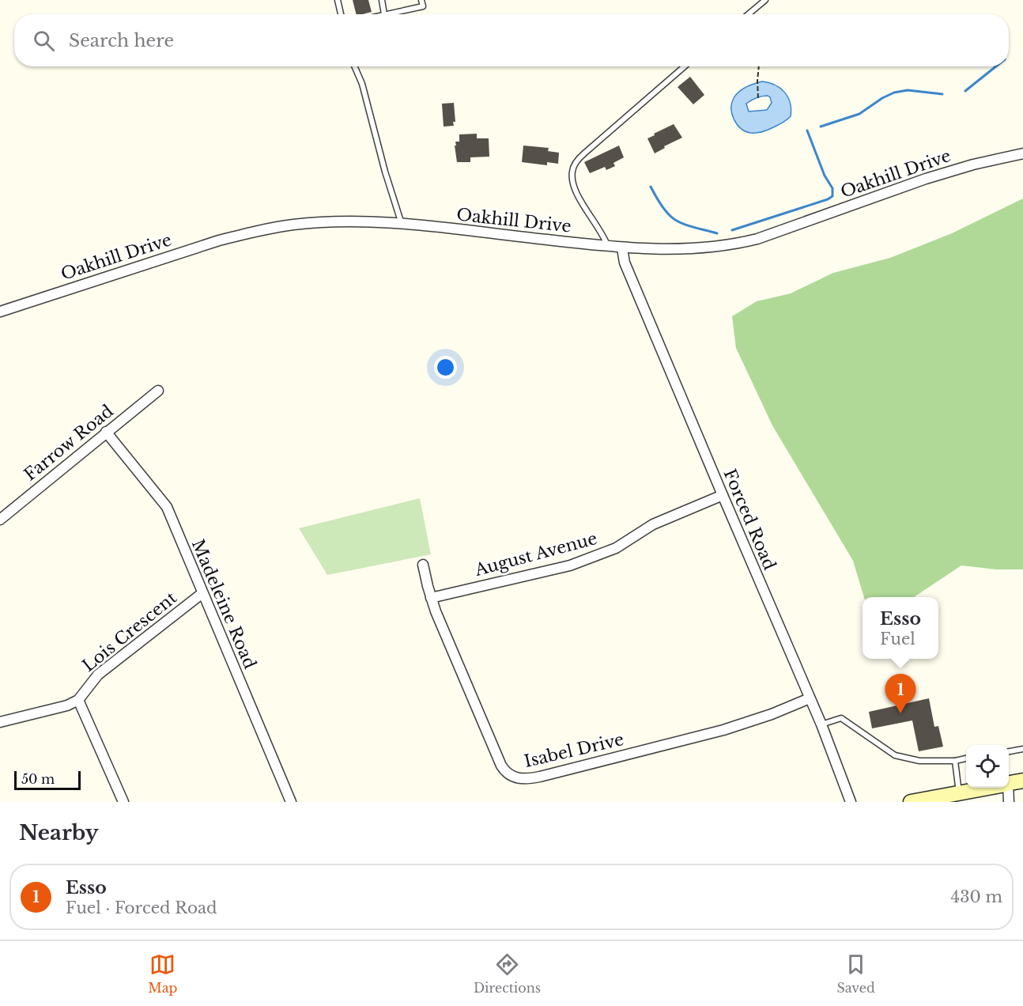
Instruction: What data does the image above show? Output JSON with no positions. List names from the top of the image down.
{
  "streets": {
    "street": [
      "Oakhill Drive",
      "Farrow Road",
      "Forced Road",
      "August Avenue",
      "Madeleine Road",
      "Lois Crescent",
      "Isabel Drive"
    ]
  },
  "crossings": [
    ["Oakhill Drive", "Forced Road"],
    ["Farrow Road", "Madeleine Road"],
    ["Forced Road", "August Avenue"],
    ["Forced Road", "Isabel Drive"],
    ["August Avenue", "Isabel Drive"],
    ["Madeleine Road", "Lois Crescent"]
  ],
  "scale_bar": "50 m",
  "page": {
    "search": "Search here",
    "popup": ["Esso", "Fuel"],
    "pins": "1",
    "scale": "50 m",
    "heading": "Nearby",
    "list": [
      {
        "mark": "1",
        "name": "Esso",
        "note": "Fuel · Forced Road",
        "value": "430 m"
      }
    ],
    "nav": ["Map", "Directions", "Saved"]
  }
}
